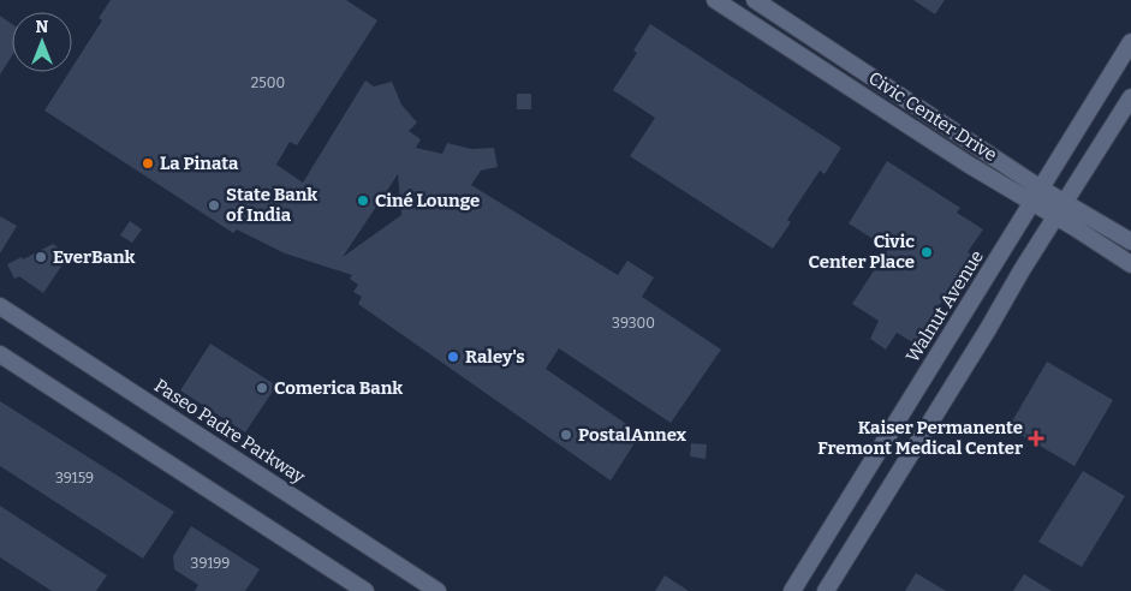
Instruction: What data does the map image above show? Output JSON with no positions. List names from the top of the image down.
{
  "streets": {
    "main road": ["Civic Center Drive", "Walnut Avenue", "Paseo Padre Parkway"]
  },
  "crossings": [
    ["Civic Center Drive", "Walnut Avenue"]
  ],
  "places": {
    "other": [
      "La Pinata",
      "Ciné Lounge",
      "State Bank of India",
      "Civic Center Place",
      "EverBank",
      "Raley's",
      "Comerica Bank",
      "PostalAnnex"
    ],
    "health": ["Kaiser Permanente Fremont Medical Center"]
  },
  "house_numbers": [
    "2500",
    "39300",
    "39159",
    "39199"
  ],
  "north": "top"
}
